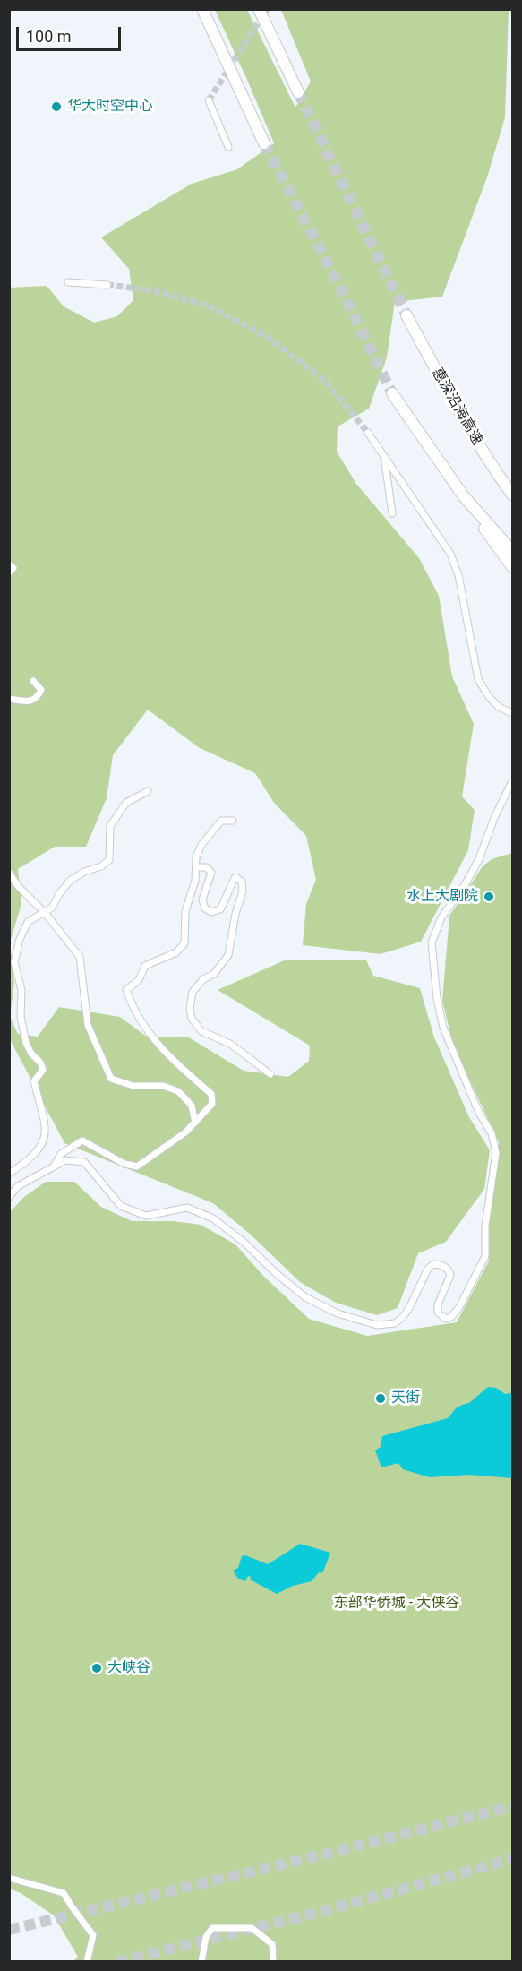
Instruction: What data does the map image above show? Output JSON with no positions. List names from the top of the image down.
{
  "streets": {
    "highway": ["惠深沿海高速"]
  },
  "parks": ["东部华侨城 - 大侠谷"],
  "places": [
    "华大时空中心",
    "水上大剧院",
    "天街",
    "大峡谷"
  ],
  "scale_bar": "100 m"
}
